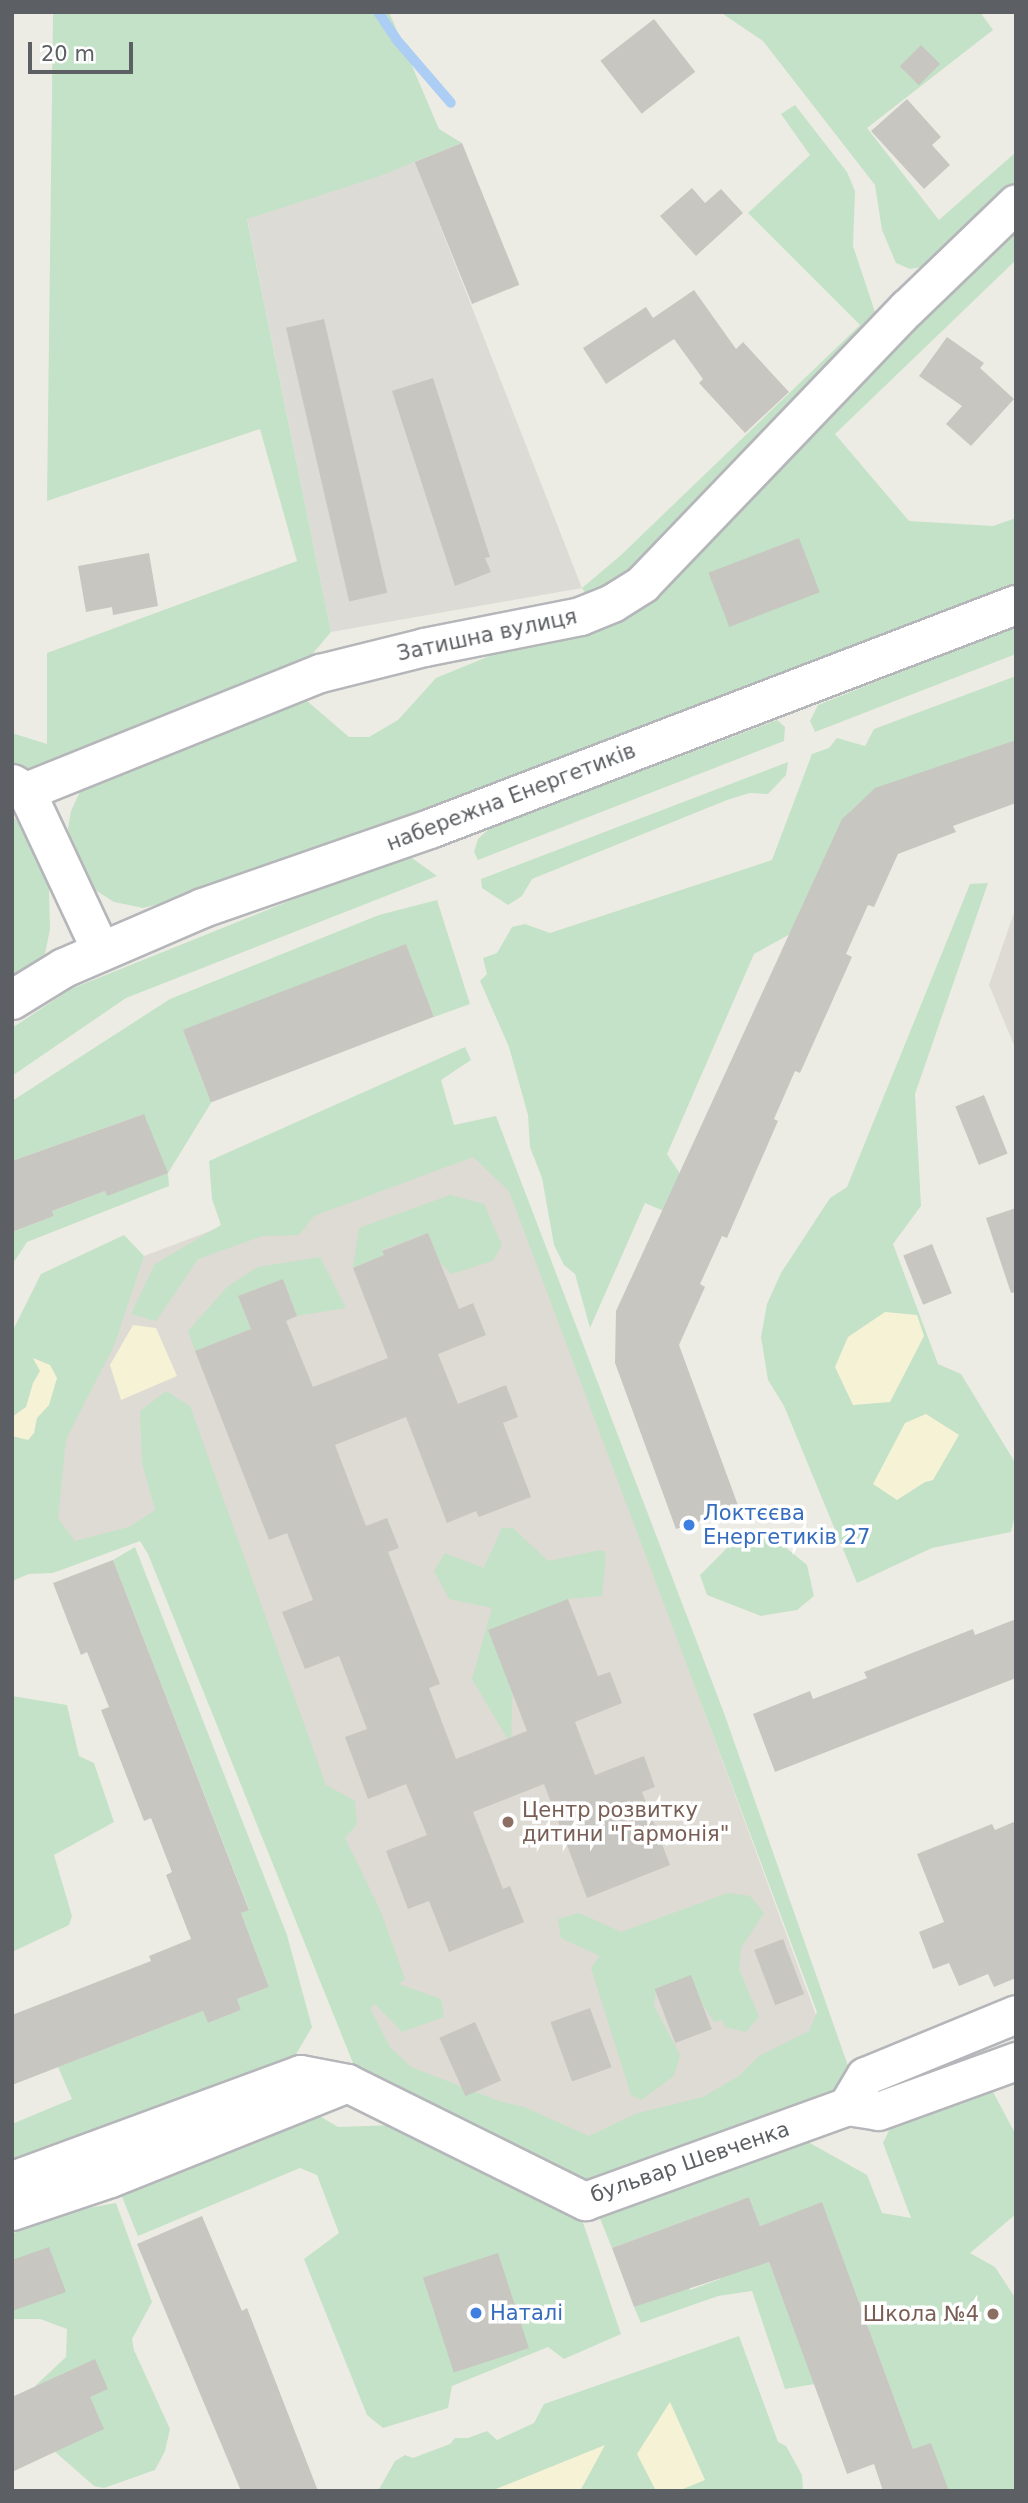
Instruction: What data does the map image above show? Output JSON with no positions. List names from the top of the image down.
{
  "streets": {
    "street": ["Затишна вулиця", "набережна Енергетиків", "бульвар Шевченка"]
  },
  "places": [
    "Локтєєва Енергетиків 27",
    "Центр розвитку дитини \"Гармонія\"",
    "Наталі",
    "Школа №4"
  ],
  "scale_bar": "20 m"
}
